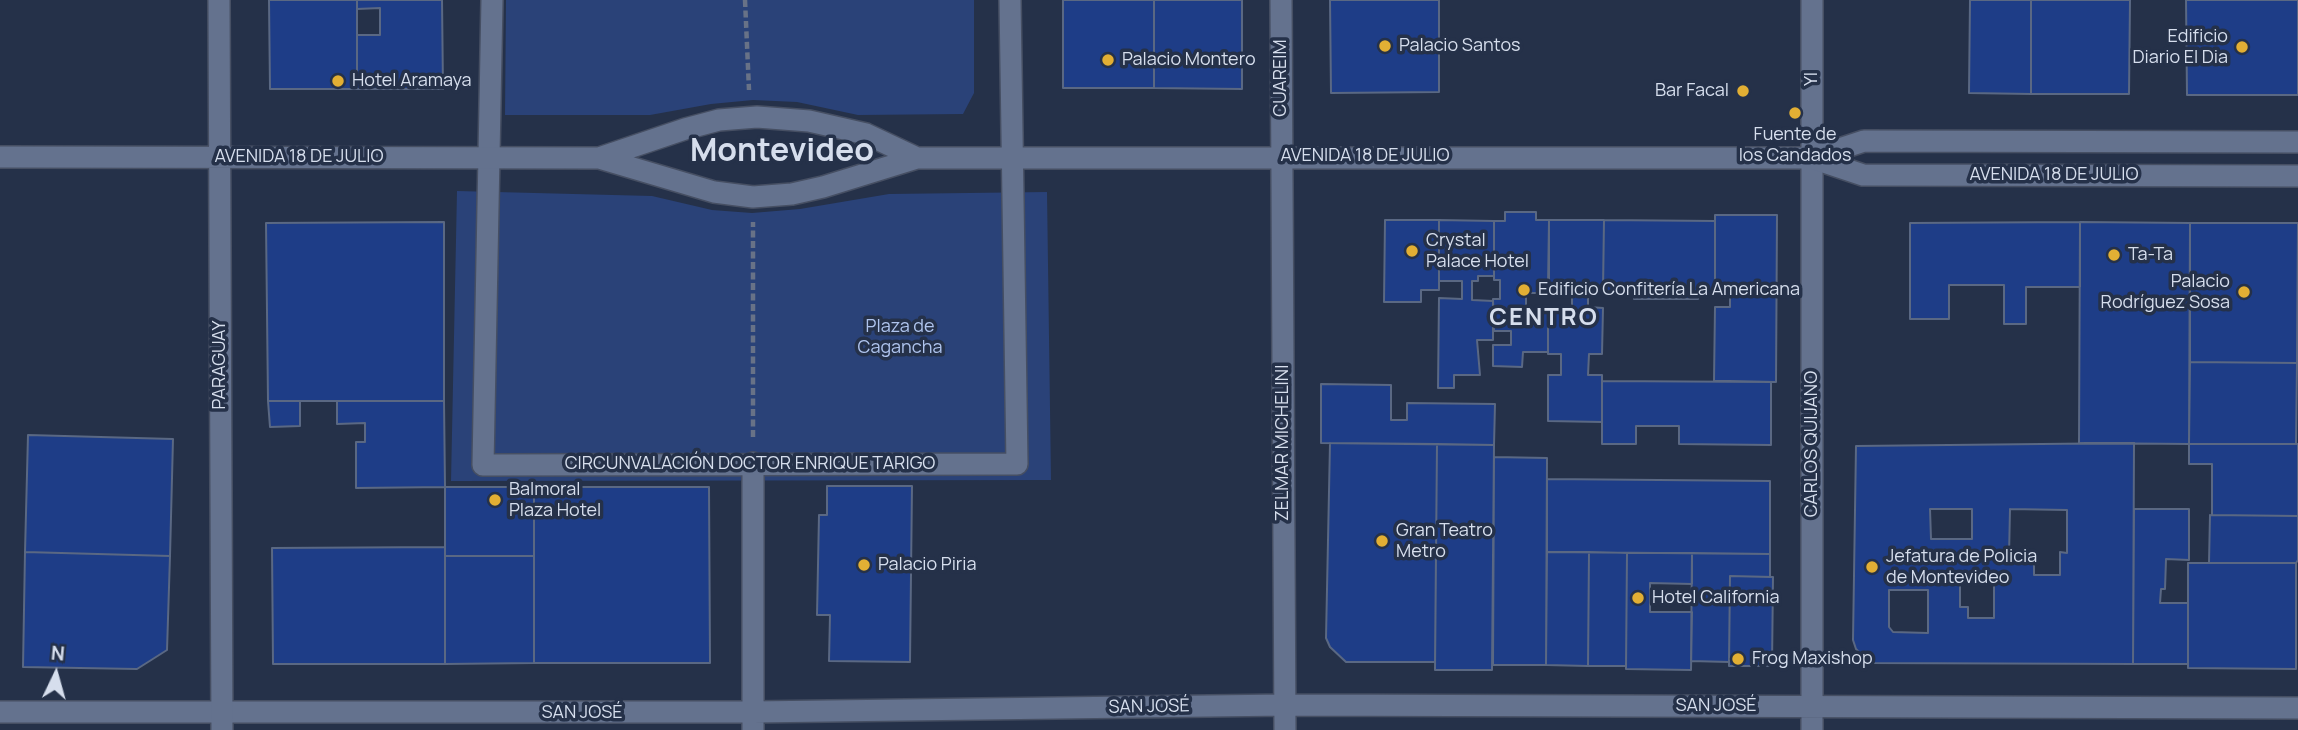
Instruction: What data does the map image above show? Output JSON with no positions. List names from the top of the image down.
{
  "streets": {
    "street": [
      "CUAREIM",
      "YI",
      "AVENIDA 18 DE JULIO",
      "PARAGUAY",
      "ZELMAR MICHELINI",
      "CARLOS QUIJANO",
      "CIRCUNVALACIÓN DOCTOR ENRIQUE TARIGO",
      "SAN JOSÉ"
    ]
  },
  "crossings": [
    ["CUAREIM", "AVENIDA 18 DE JULIO"],
    ["CUAREIM", "ZELMAR MICHELINI"],
    ["YI", "AVENIDA 18 DE JULIO"],
    ["YI", "CARLOS QUIJANO"],
    ["AVENIDA 18 DE JULIO", "PARAGUAY"],
    ["AVENIDA 18 DE JULIO", "ZELMAR MICHELINI"],
    ["AVENIDA 18 DE JULIO", "CARLOS QUIJANO"],
    ["AVENIDA 18 DE JULIO", "CIRCUNVALACIÓN DOCTOR ENRIQUE TARIGO"],
    ["PARAGUAY", "SAN JOSÉ"],
    ["ZELMAR MICHELINI", "SAN JOSÉ"],
    ["CARLOS QUIJANO", "SAN JOSÉ"]
  ],
  "districts": ["Montevideo", "CENTRO"],
  "parks": ["Plaza de Cagancha"],
  "places": [
    "Palacio Santos",
    "Edificio Diario El Dia",
    "Palacio Montero",
    "Hotel Aramaya",
    "Bar Facal",
    "Fuente de los Candados",
    "Crystal Palace Hotel",
    "Ta-Ta",
    "Edificio Confitería La Americana",
    "Palacio Rodríguez Sosa",
    "Balmoral Plaza Hotel",
    "Gran Teatro Metro",
    "Palacio Piria",
    "Jefatura de Policia de Montevideo",
    "Hotel California",
    "Frog Maxishop"
  ],
  "north": "top"
}
